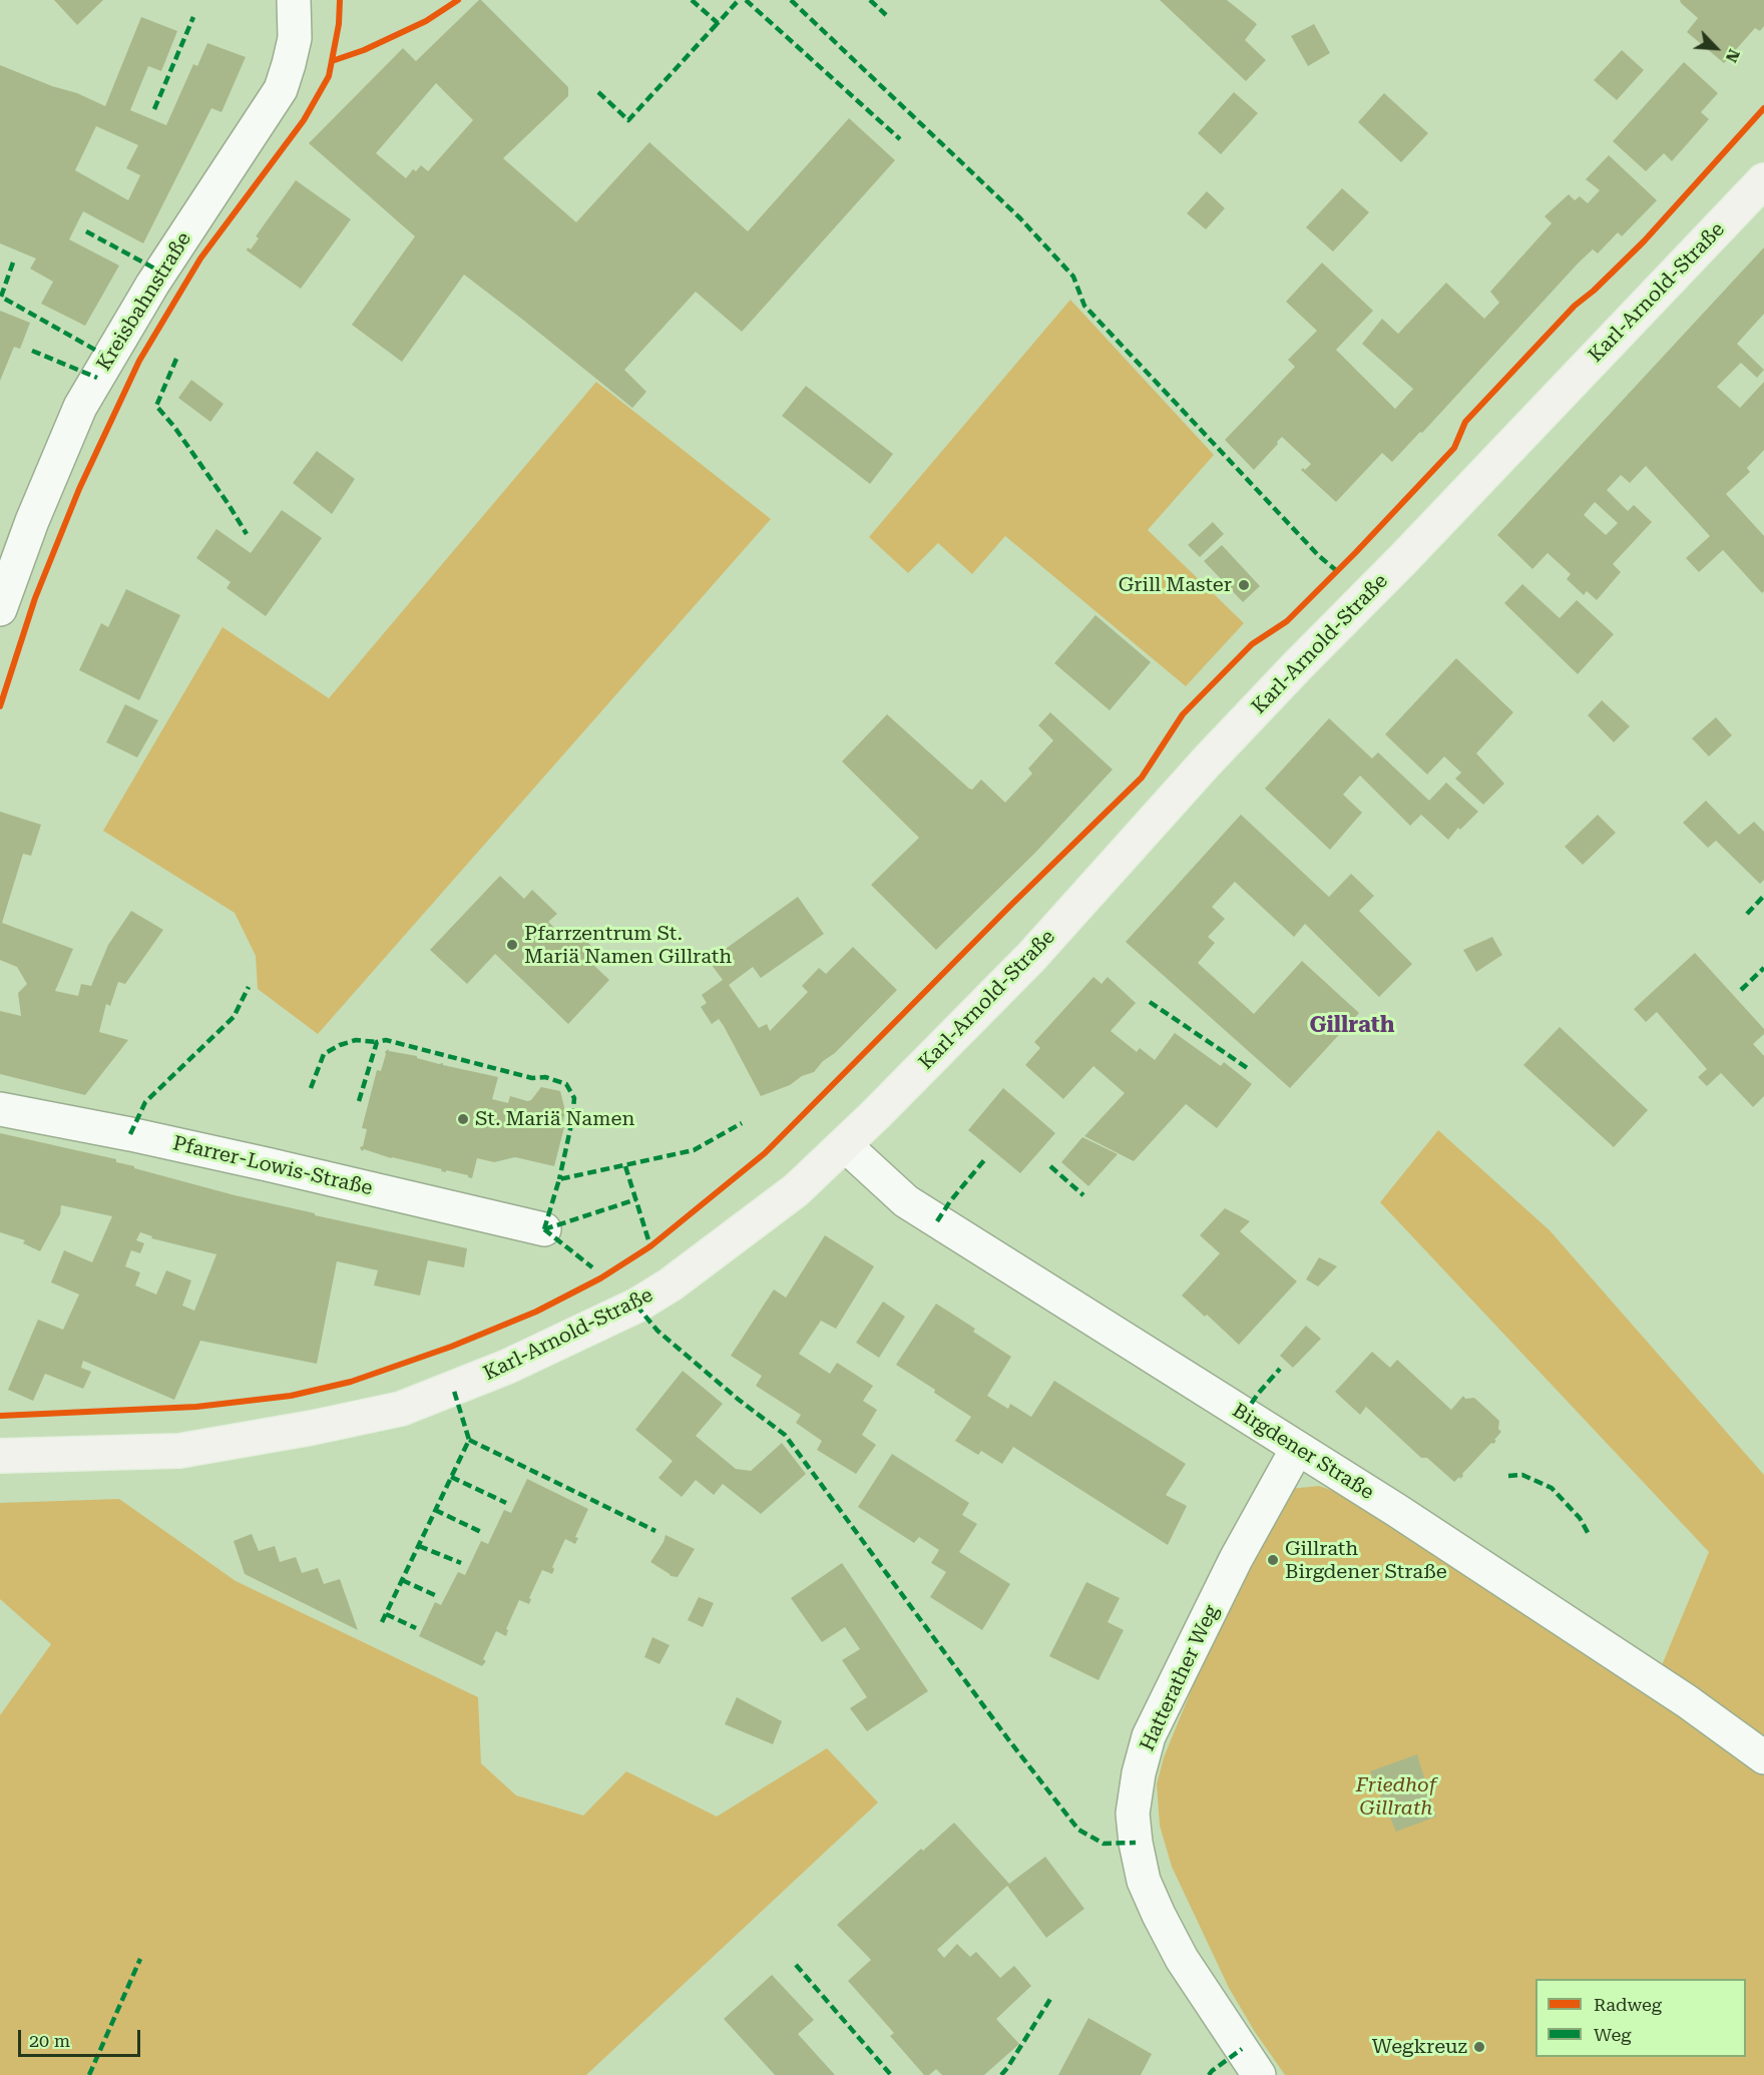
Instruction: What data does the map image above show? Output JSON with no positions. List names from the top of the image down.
{
  "streets": {
    "main road": ["Karl-Arnold-Straße"],
    "street": [
      "Kreisbahnstraße",
      "Pfarrer-Lowis-Straße",
      "Birgdener Straße",
      "Hatterather Weg"
    ]
  },
  "crossings": [
    ["Karl-Arnold-Straße", "Birgdener Straße"],
    ["Birgdener Straße", "Hatterather Weg"]
  ],
  "districts": ["Gillrath"],
  "parks": ["Friedhof Gillrath"],
  "places": [
    "Grill Master",
    "Pfarrzentrum St. Mariä Namen Gillrath",
    "St. Mariä Namen",
    "Gillrath Birgdener Straße",
    "Wegkreuz"
  ],
  "legend": ["Radweg", "Weg"],
  "scale_bar": "20 m",
  "north": "bottom right"
}
